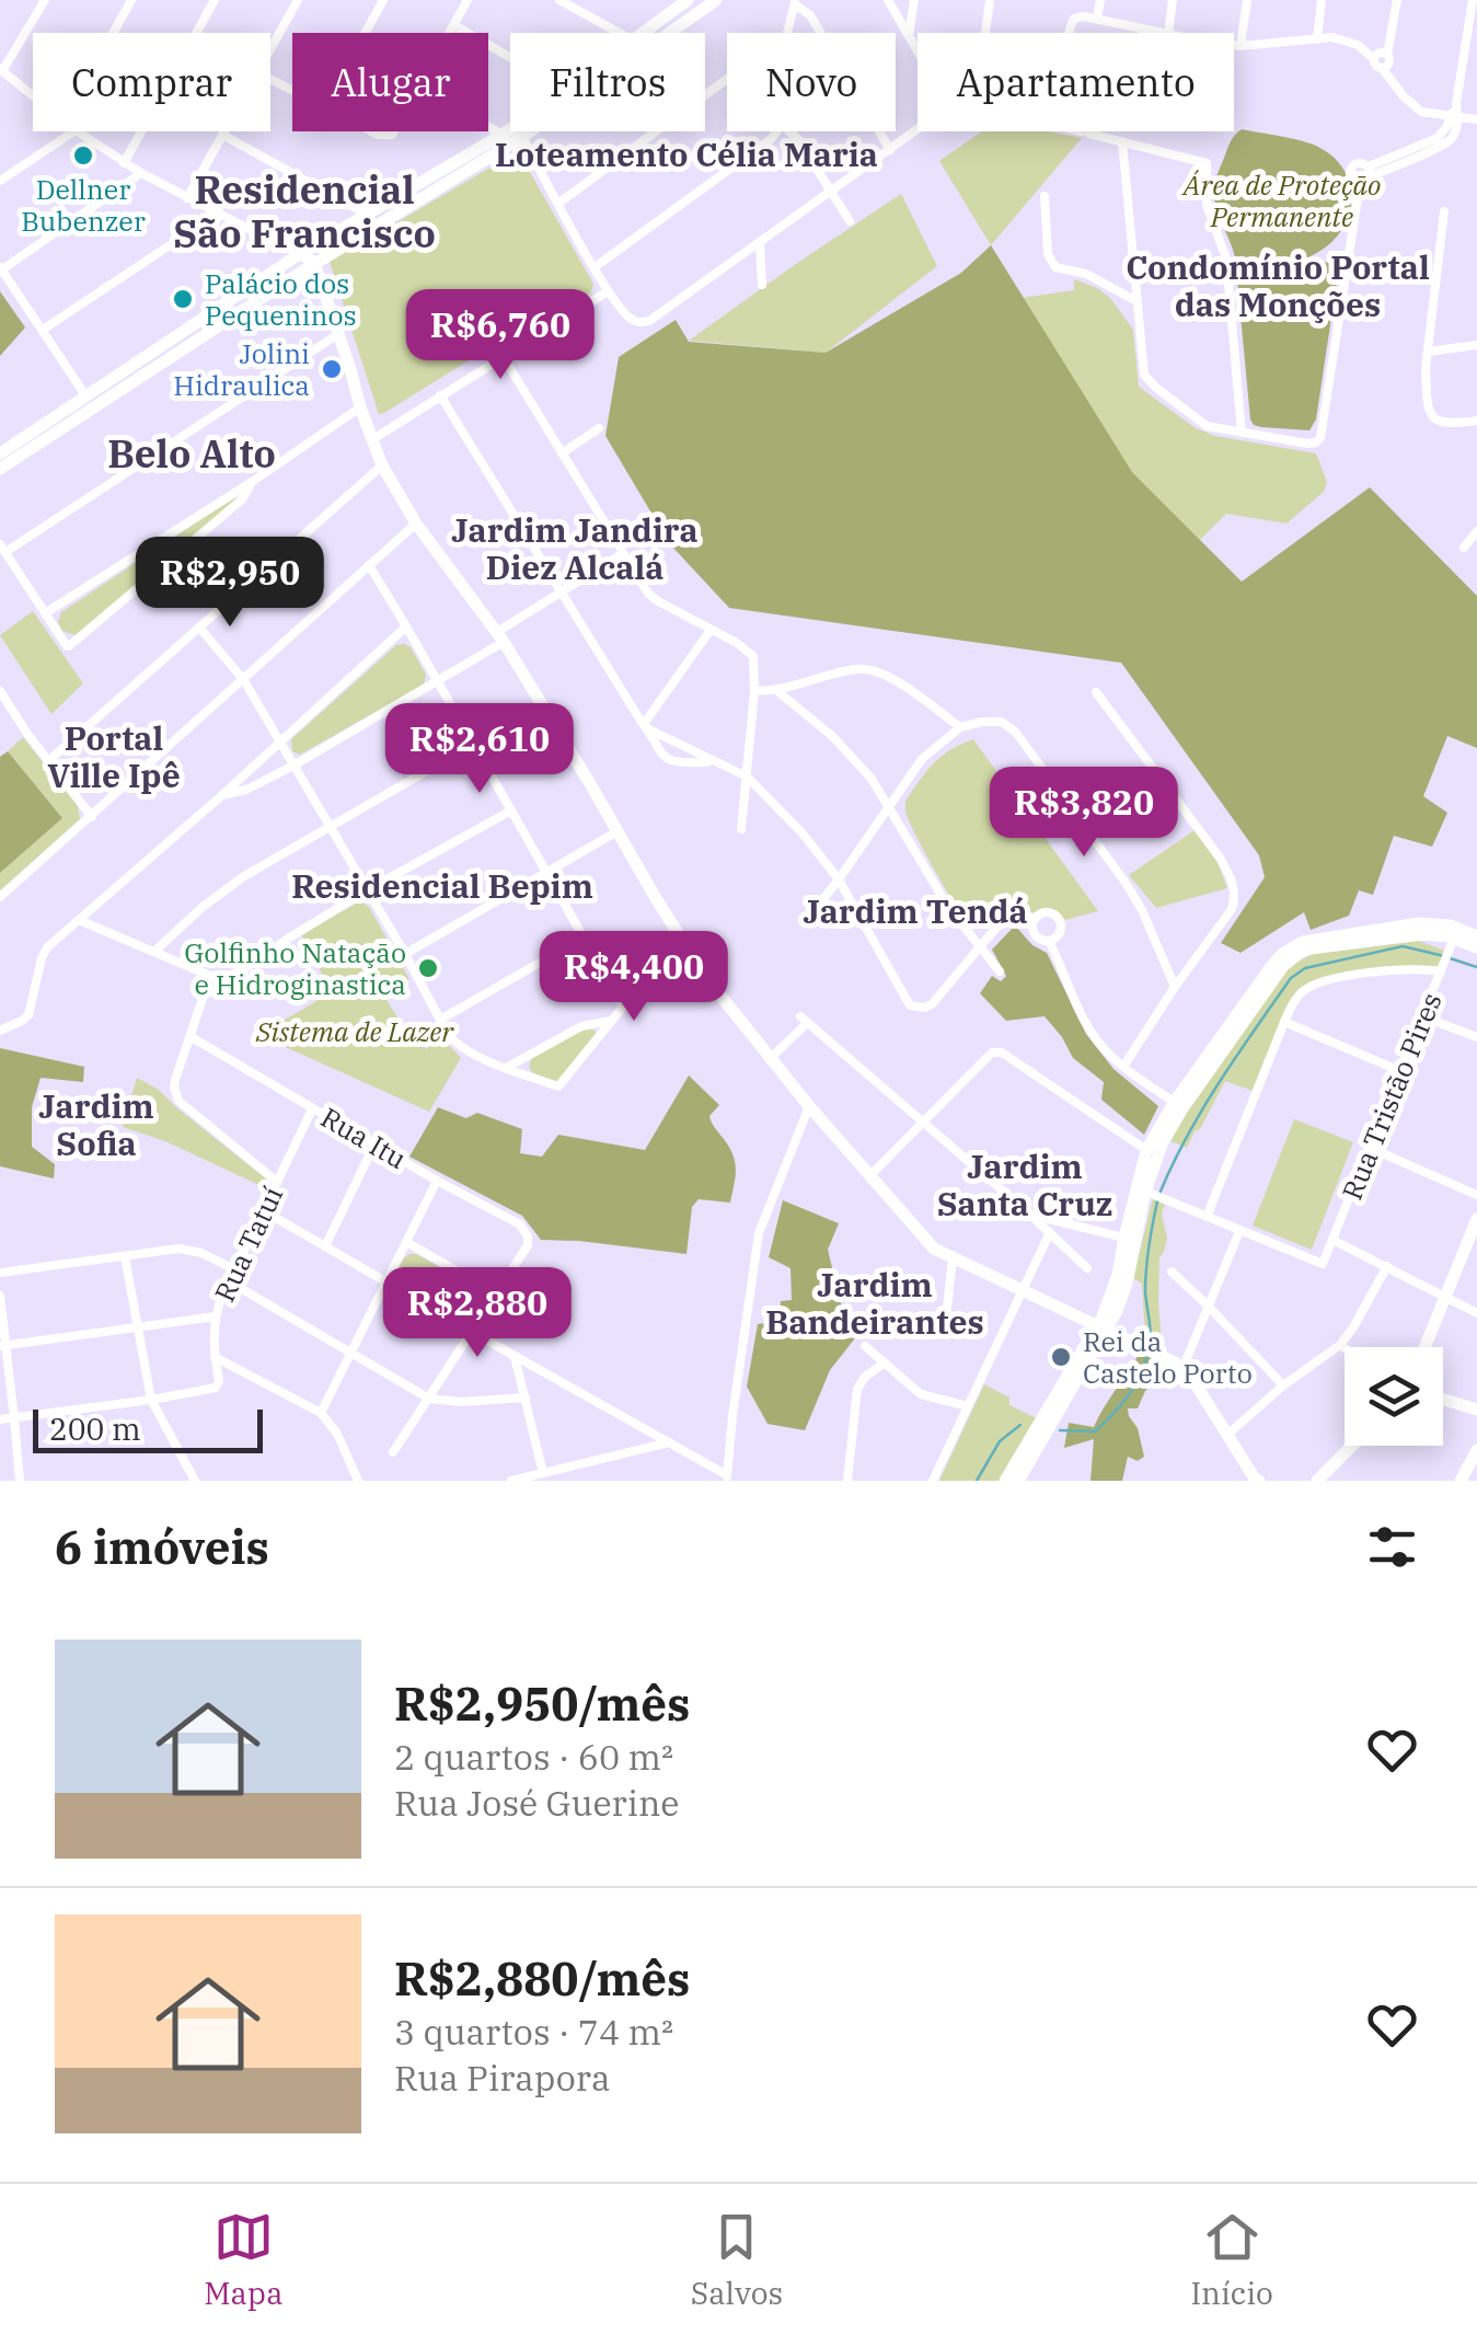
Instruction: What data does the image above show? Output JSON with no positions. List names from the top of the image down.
{
  "streets": {
    "street": ["Rua Tristão Pires", "Rua Itu", "Rua Tatuí"]
  },
  "crossings": [
    ["Rua Itu", "Rua Tatuí"]
  ],
  "districts": [
    "Loteamento Célia Maria",
    "Residencial São Francisco",
    "Condomínio Portal das Monções",
    "Belo Alto",
    "Jardim Jandira Diez Alcalá",
    "Portal Ville Ipê",
    "Residencial Bepim",
    "Jardim Tendá",
    "Jardim Sofia",
    "Jardim Santa Cruz",
    "Jardim Bandeirantes"
  ],
  "parks": ["Área de Proteção Permanente", "Sistema de Lazer"],
  "places": [
    "Dellner Bubenzer",
    "Palácio dos Pequeninos",
    "Jolini Hidraulica",
    "Golfinho Natação e Hidroginastica",
    "Rei da Castelo Porto"
  ],
  "scale_bar": "200 m",
  "page": {
    "chip": [
      "Comprar",
      "Alugar",
      "Filtros",
      "Novo",
      "Apartamento"
    ],
    "price": [
      "R$6,760",
      "R$2,950",
      "R$2,610",
      "R$3,820",
      "R$4,400",
      "R$2,880"
    ],
    "scale": "200 m",
    "heading": "6 imóveis",
    "list": [
      {
        "name": "R$2,950/mês",
        "note": "2 quartos · 60 m² · Rua José Guerine"
      },
      {
        "name": "R$2,880/mês",
        "note": "3 quartos · 74 m² · Rua Pirapora"
      }
    ],
    "tabs": ["Mapa", "Salvos", "Início"]
  }
}
